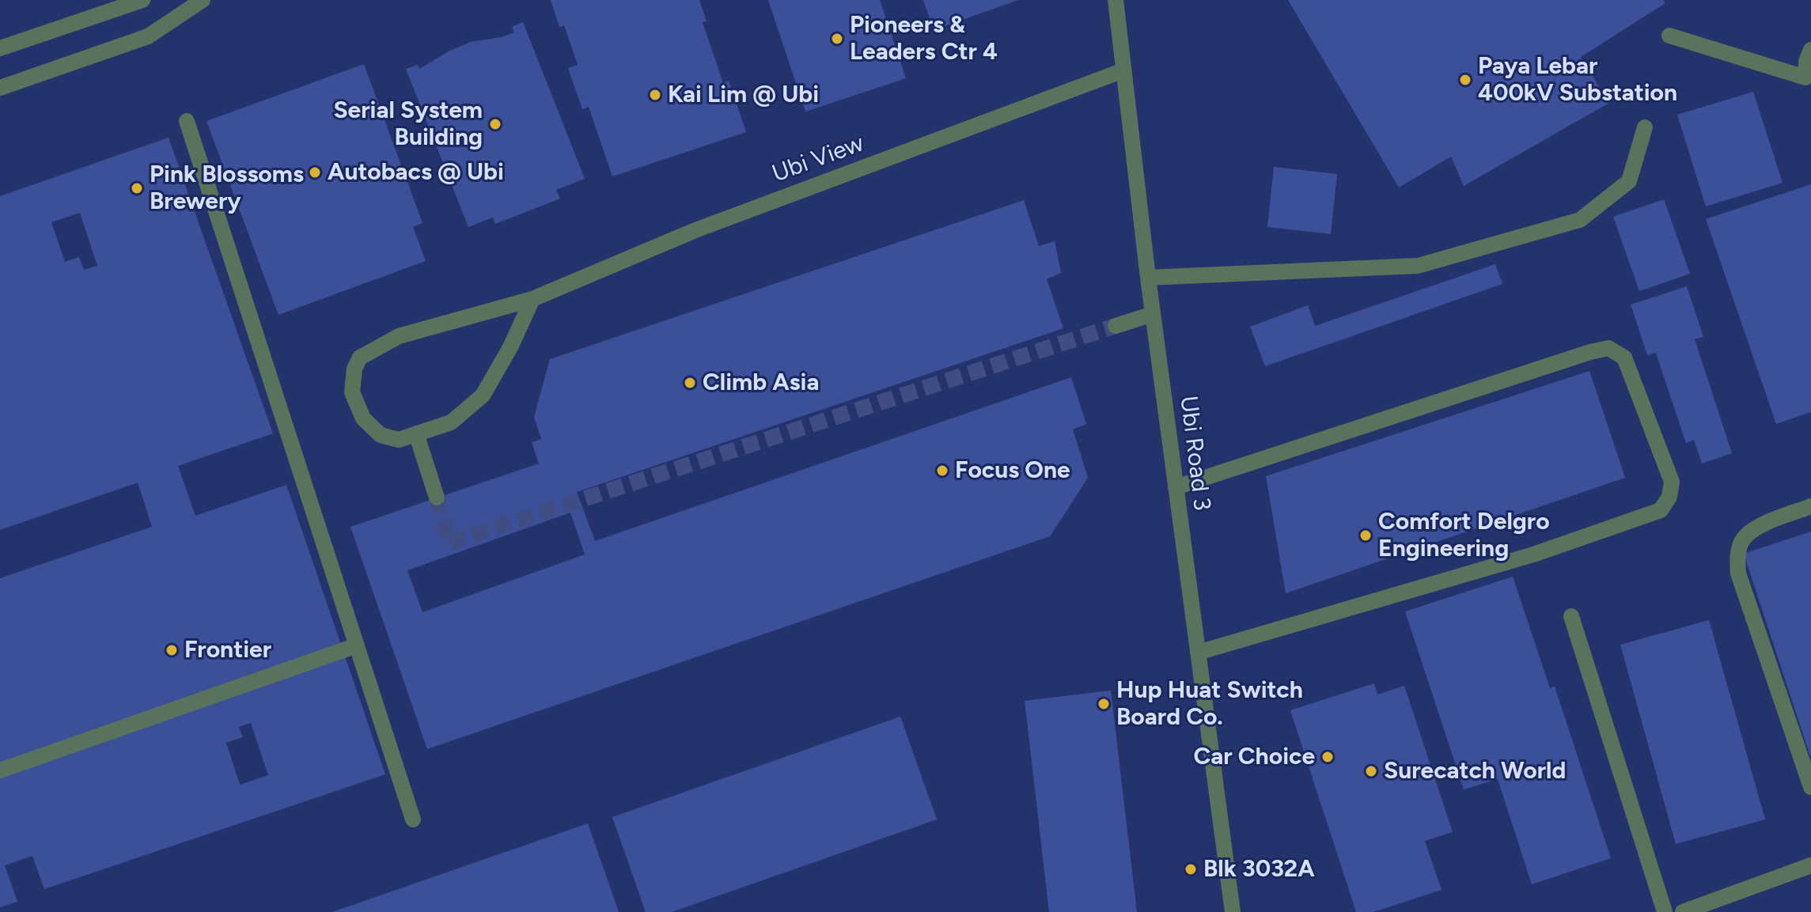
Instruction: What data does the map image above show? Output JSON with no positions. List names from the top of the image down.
{
  "streets": {
    "street": ["Ubi View", "Ubi Road 3"]
  },
  "crossings": [
    ["Ubi View", "Ubi Road 3"]
  ],
  "places": [
    "Pioneers & Leaders Ctr 4",
    "Paya Lebar 400kV Substation",
    "Kai Lim @ Ubi",
    "Serial System Building",
    "Autobacs @ Ubi",
    "Pink Blossoms Brewery",
    "Climb Asia",
    "Focus One",
    "Comfort Delgro Engineering",
    "Frontier",
    "Hup Huat Switch Board Co.",
    "Car Choice",
    "Surecatch World",
    "Blk 3032A"
  ]
}
